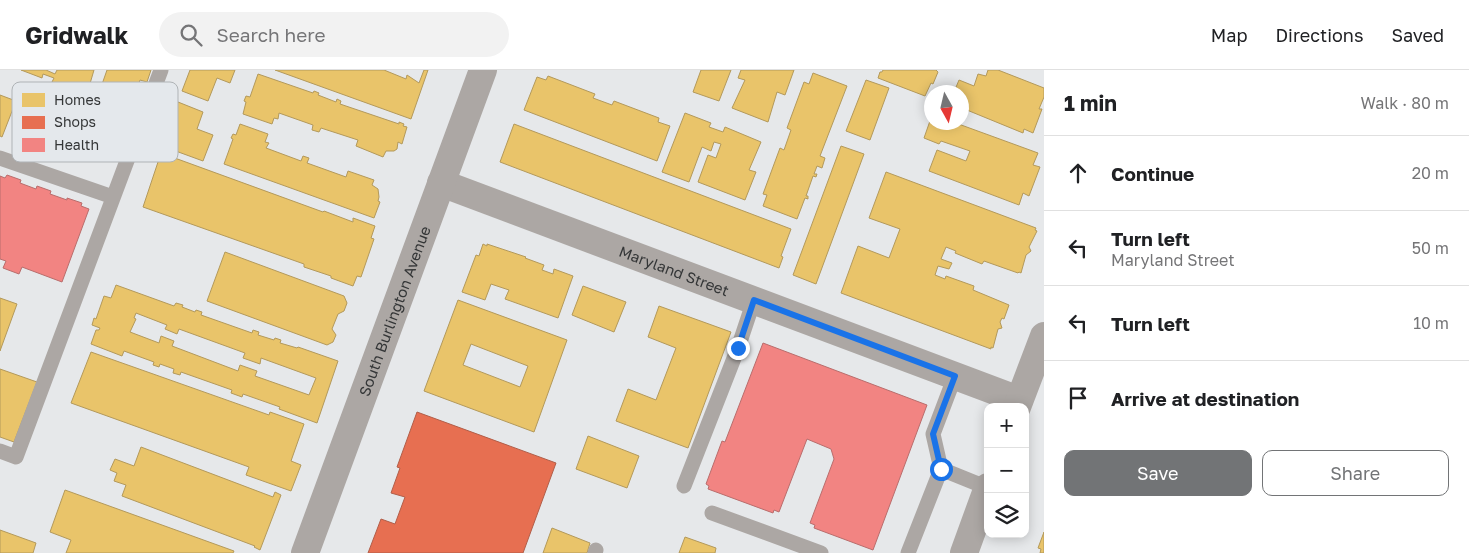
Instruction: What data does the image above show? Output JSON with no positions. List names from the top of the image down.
{
  "streets": {
    "street": ["Maryland Street", "South Burlington Avenue"]
  },
  "crossings": [
    ["Maryland Street", "South Burlington Avenue"]
  ],
  "legend": ["Homes", "Shops", "Health"],
  "north": "bottom",
  "page": {
    "header": "Gridwalk",
    "search": "Search here",
    "nav": ["Map", "Directions", "Saved"],
    "heading": ["1 min", "Walk · 80 m"],
    "list": [
      ["Continue", "20 m"],
      ["Turn left", "Maryland Street", "50 m"],
      ["Turn left", "10 m"],
      "Arrive at destination"
    ],
    "map_buttons": ["+", "−"],
    "buttons": ["Save", "Share"]
  }
}
